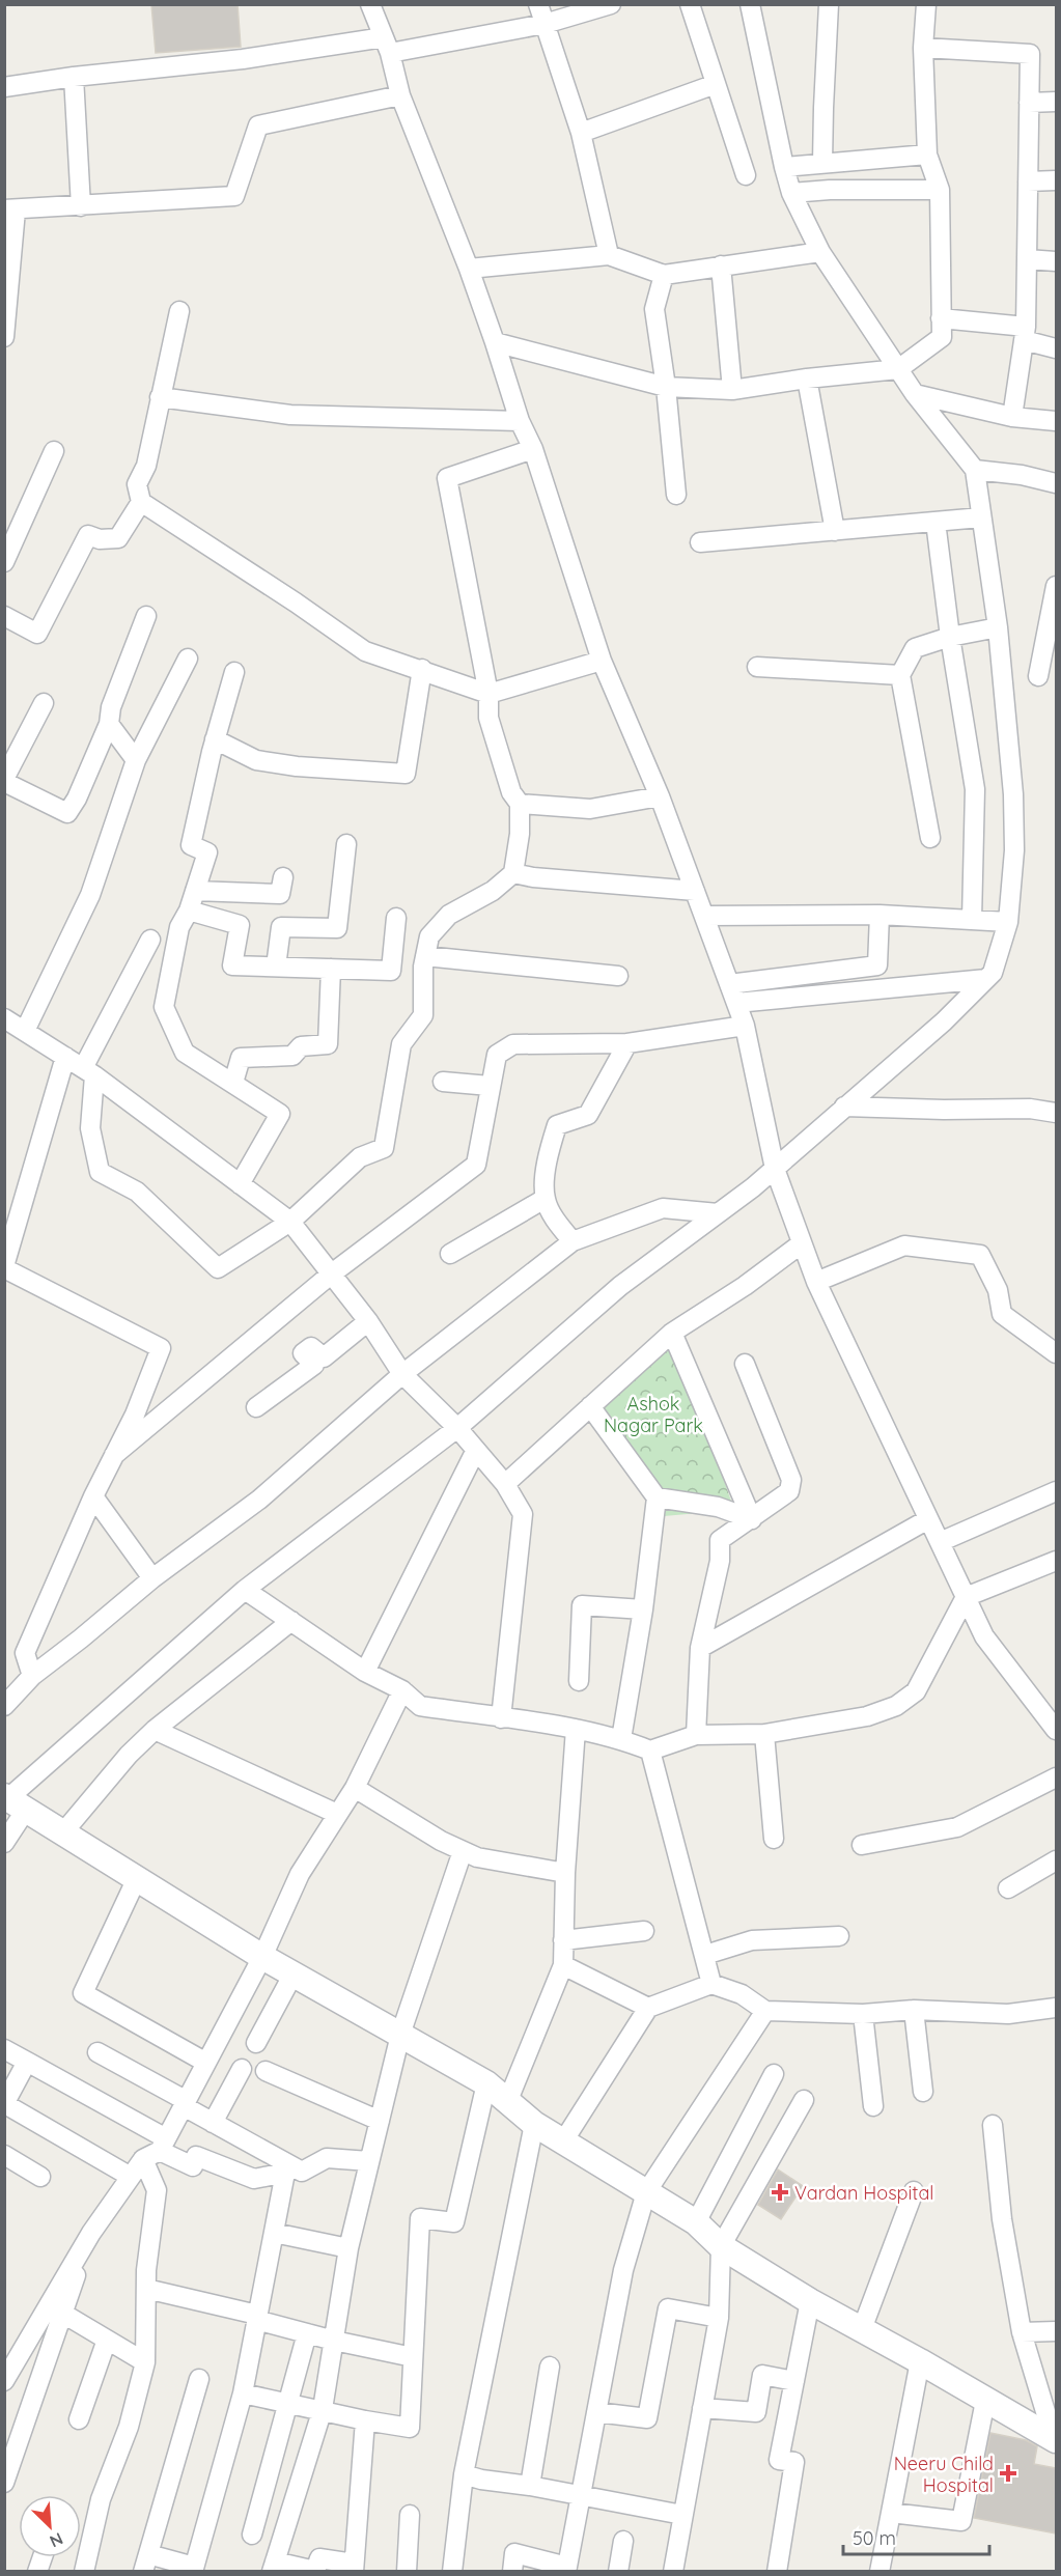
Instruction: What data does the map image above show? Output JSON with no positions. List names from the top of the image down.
{
  "parks": ["Ashok Nagar Park"],
  "places": {
    "health": ["Vardan Hospital", "Neeru Child Hospital"]
  },
  "scale_bar": "50 m",
  "north": "bottom right"
}
